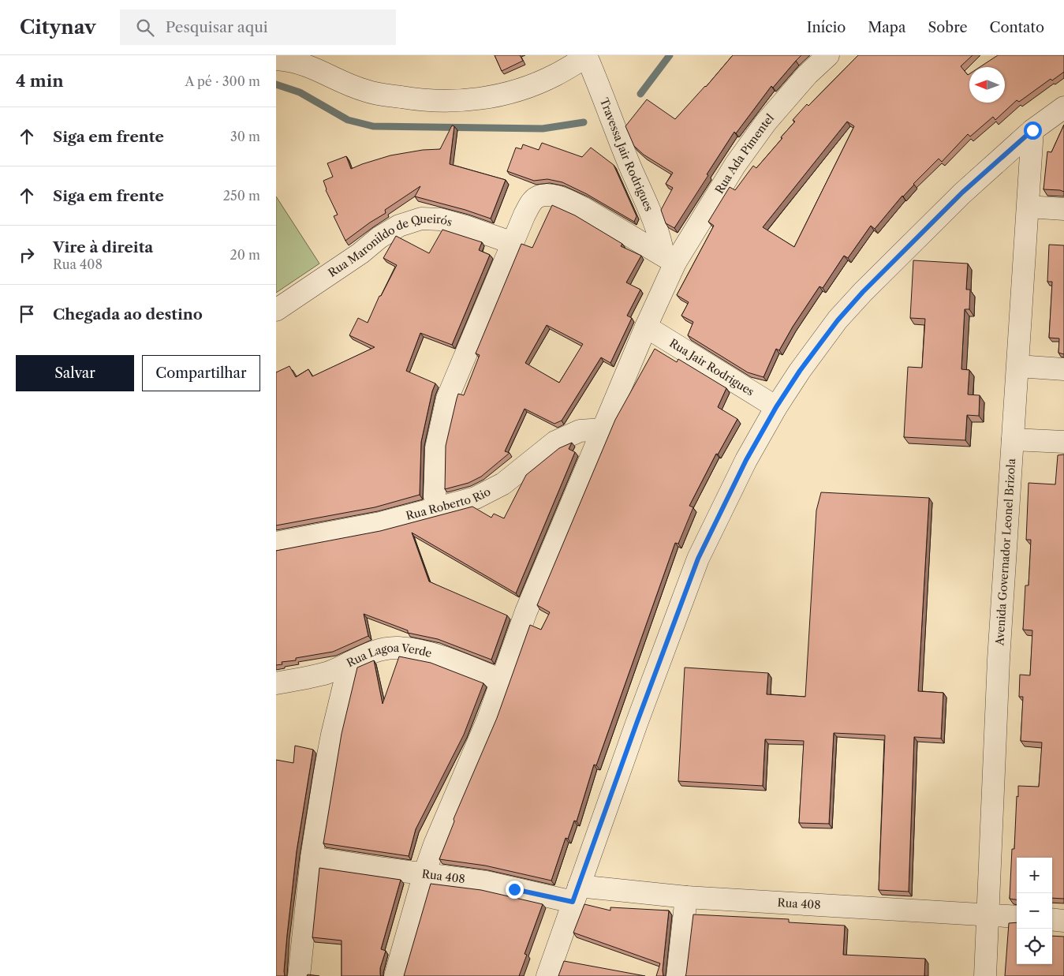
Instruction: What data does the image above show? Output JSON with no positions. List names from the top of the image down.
{
  "streets": {
    "street": [
      "Rua Ada Pimentel",
      "Travessa Jair Rodrigues",
      "Rua Maronildo de Queirós",
      "Rua Jair Rodrigues",
      "Rua Roberto Rio",
      "Avenida Governador Leonel Brizola",
      "Rua Lagoa Verde",
      "Rua 408"
    ]
  },
  "crossings": [
    ["Rua Ada Pimentel", "Travessa Jair Rodrigues"],
    ["Rua Ada Pimentel", "Rua Jair Rodrigues"],
    ["Rua Ada Pimentel", "Rua Roberto Rio"],
    ["Rua Ada Pimentel", "Rua Lagoa Verde"],
    ["Rua Ada Pimentel", "Rua 408"],
    ["Avenida Governador Leonel Brizola", "Rua 408"]
  ],
  "north": "left",
  "page": {
    "header": "Citynav",
    "search": "Pesquisar aqui",
    "nav": [
      "Início",
      "Mapa",
      "Sobre",
      "Contato"
    ],
    "heading": ["4 min", "A pé · 300 m"],
    "list": [
      ["Siga em frente", "30 m"],
      ["Siga em frente", "250 m"],
      ["Vire à direita", "Rua 408", "20 m"],
      "Chegada ao destino"
    ],
    "buttons": ["Salvar", "Compartilhar"],
    "map_buttons": ["+", "−"]
  }
}
